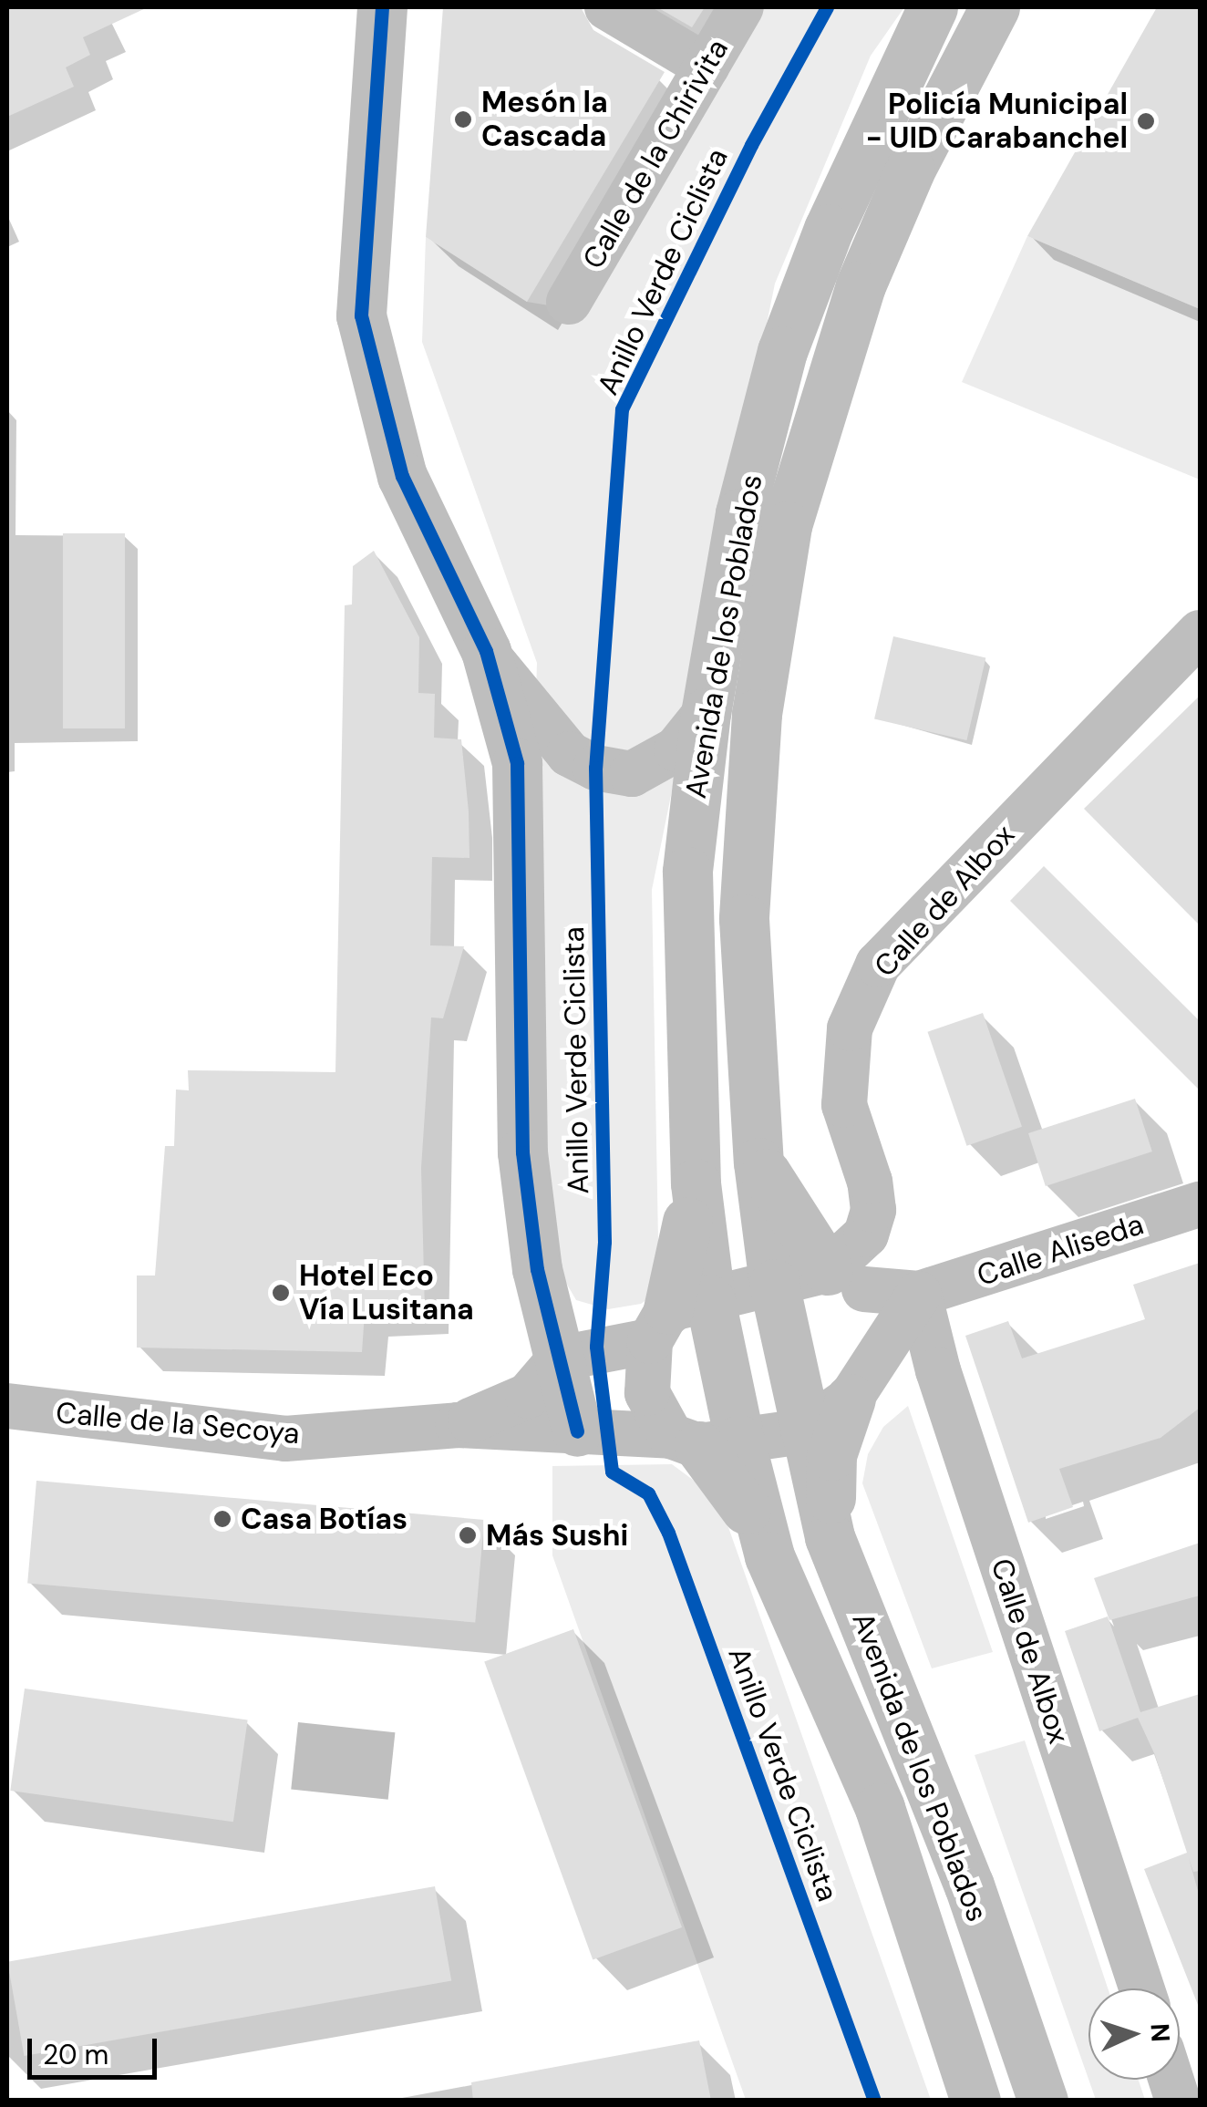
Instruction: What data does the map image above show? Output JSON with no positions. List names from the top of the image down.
{
  "streets": {
    "main road": ["Avenida de los Poblados"],
    "street": [
      "Calle de la Chirivita",
      "Calle de Albox",
      "Calle Aliseda",
      "Calle de la Secoya"
    ],
    "cycle path": ["Anillo Verde Ciclista"]
  },
  "crossings": [
    ["Avenida de los Poblados", "Calle de la Secoya"],
    ["Calle de Albox", "Calle Aliseda"]
  ],
  "places": [
    "Mesón la Cascada",
    "Policía Municipal - UID Carabanchel",
    "Hotel Eco Vía Lusitana",
    "Casa Botías",
    "Más Sushi"
  ],
  "scale_bar": "20 m",
  "north": "right"
}
